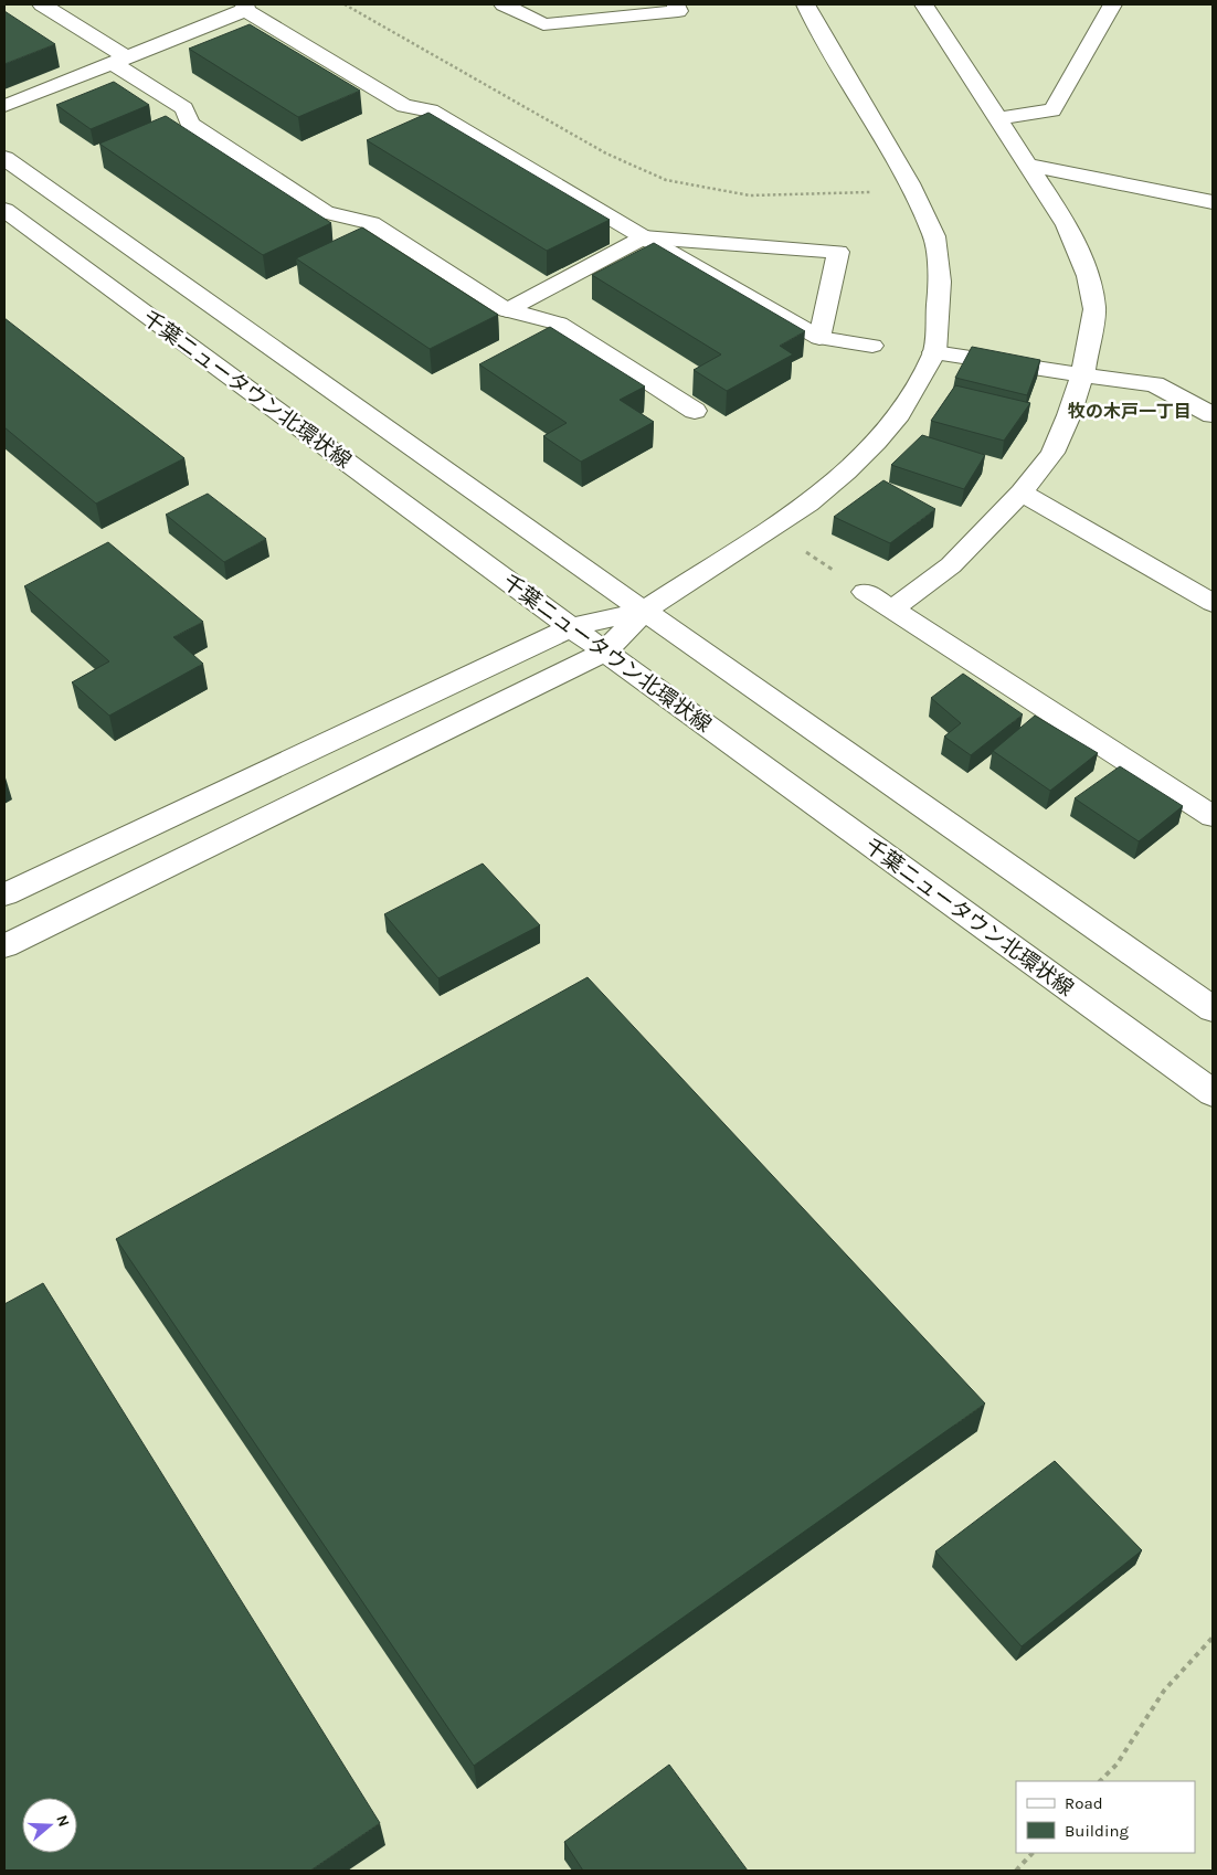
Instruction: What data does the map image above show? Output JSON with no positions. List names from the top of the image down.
{
  "streets": {
    "street": ["千葉ニュータウン北環状線"]
  },
  "districts": ["牧の木戸一丁目"],
  "legend": ["Road", "Building"],
  "north": "right"
}
